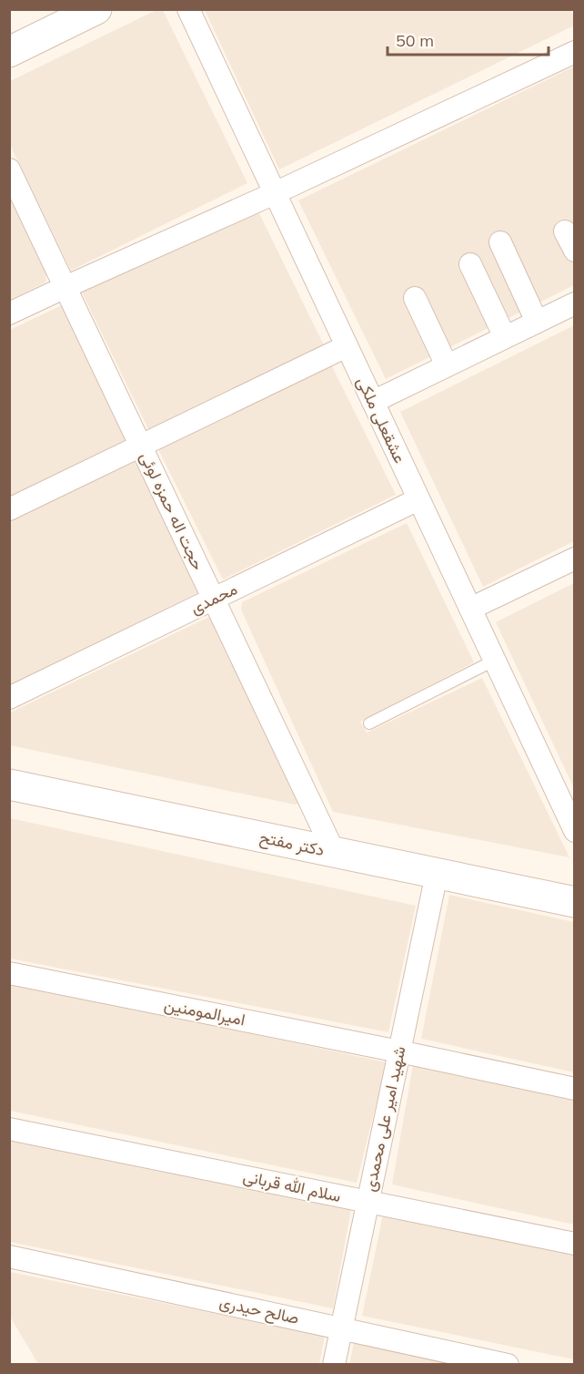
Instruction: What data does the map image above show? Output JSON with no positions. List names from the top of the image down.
{
  "streets": {
    "main road": ["دکتر مفتح"],
    "street": [
      "عشقعلی ملکی",
      "حجت اله حمزه لوئی",
      "محمدی",
      "امیرالمومنین",
      "شهید امیر علی محمدی",
      "سلام الله قربانی",
      "صالح حیدری"
    ]
  },
  "crossings": [
    ["عشقعلی ملکی", "محمدی"],
    ["حجت اله حمزه لوئی", "محمدی"],
    ["حجت اله حمزه لوئی", "دکتر مفتح"],
    ["دکتر مفتح", "شهید امیر علی محمدی"],
    ["امیرالمومنین", "شهید امیر علی محمدی"],
    ["شهید امیر علی محمدی", "سلام الله قربانی"],
    ["شهید امیر علی محمدی", "صالح حیدری"]
  ],
  "scale_bar": "50 m"
}
